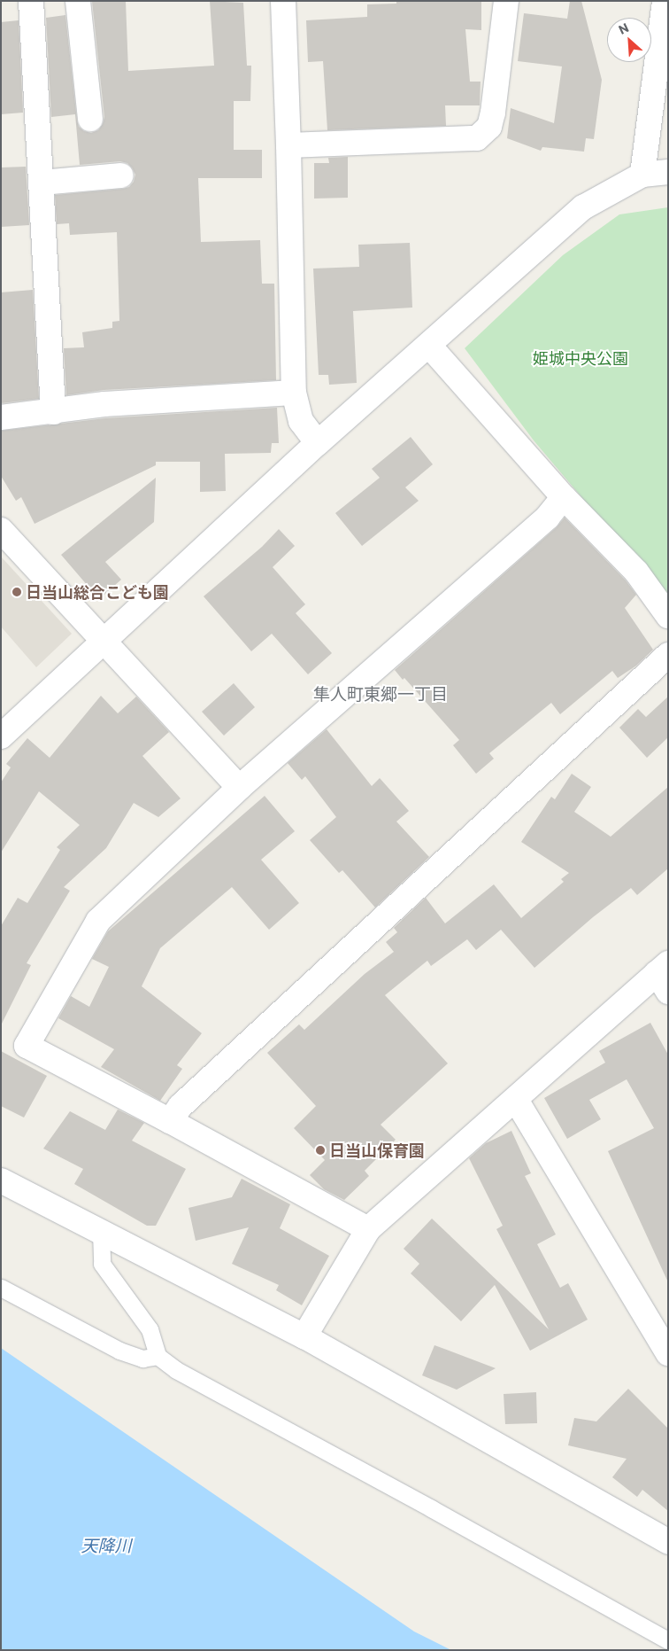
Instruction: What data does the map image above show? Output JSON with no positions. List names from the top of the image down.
{
  "districts": ["隼人町東郷一丁目"],
  "water": ["天降川"],
  "parks": ["姫城中央公園"],
  "places": ["日当山総合こども園", "日当山保育園"],
  "north": "top left"
}
